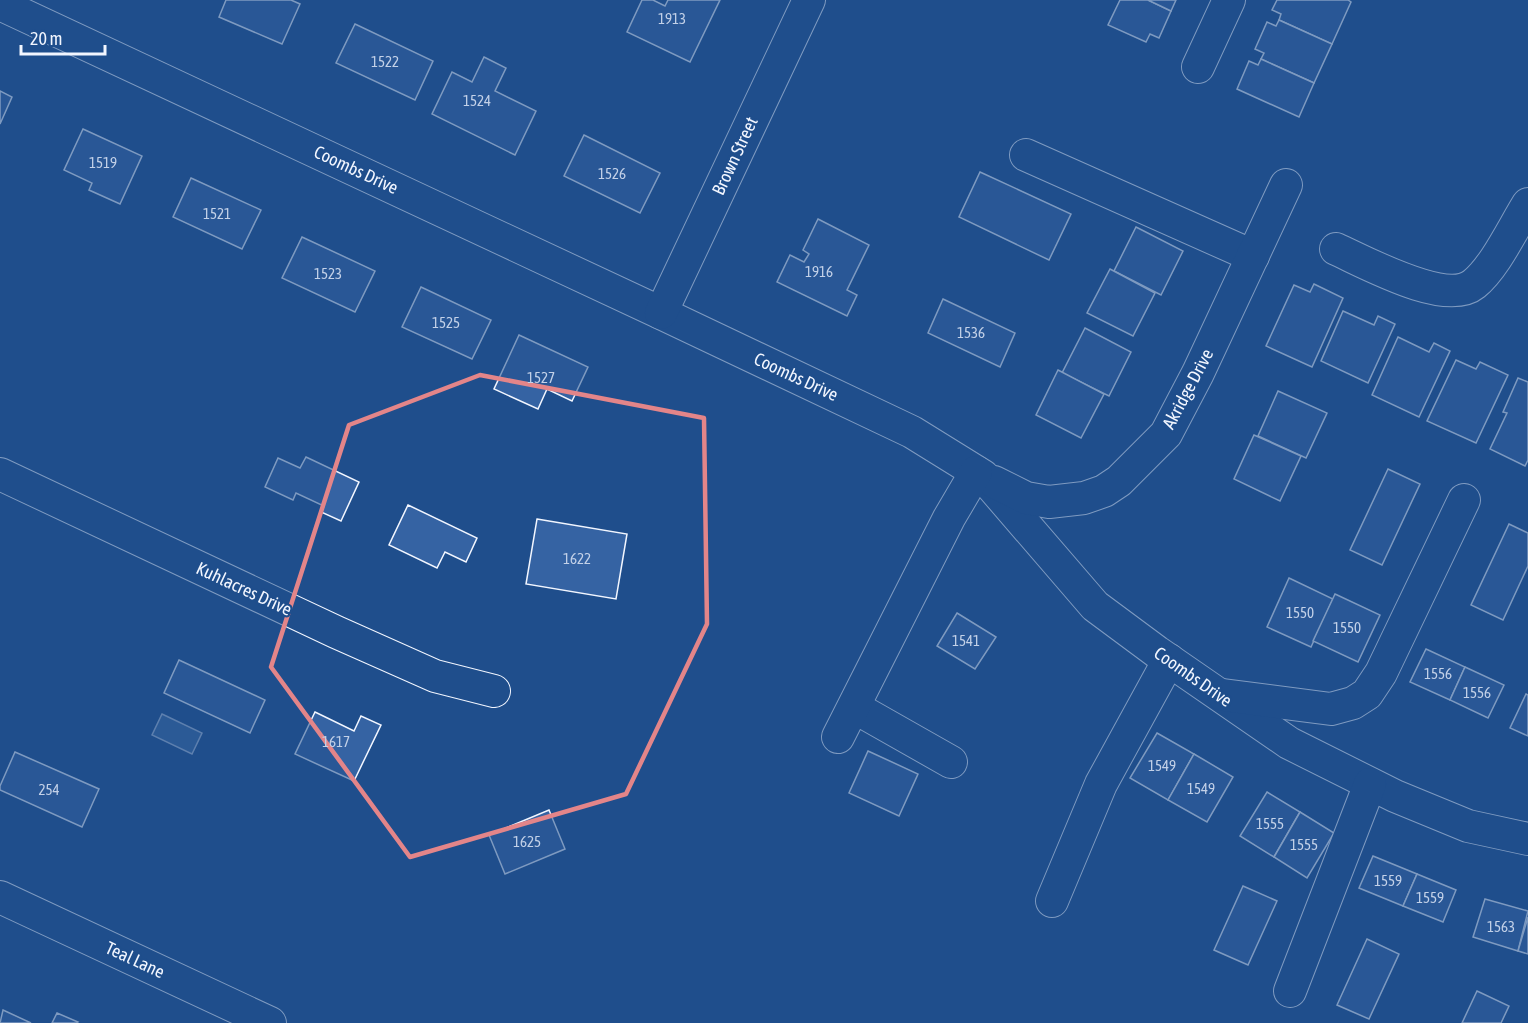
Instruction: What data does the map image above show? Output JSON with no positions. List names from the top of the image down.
{
  "streets": {
    "street": [
      "Brown Street",
      "Coombs Drive",
      "Akridge Drive",
      "Kuhlacres Drive",
      "Teal Lane"
    ]
  },
  "crossings": [
    ["Brown Street", "Coombs Drive"],
    ["Coombs Drive", "Akridge Drive"]
  ],
  "house_numbers": [
    "1913",
    "1522",
    "1524",
    "1519",
    "1526",
    "1521",
    "1916",
    "1523",
    "1525",
    "1536",
    "1527",
    "1622",
    "1550",
    "1550",
    "1541",
    "1556",
    "1556",
    "1617",
    "1549",
    "1549",
    "254",
    "1555",
    "1625",
    "1555",
    "1559",
    "1559",
    "1563"
  ],
  "scale_bar": "20 m"
}
